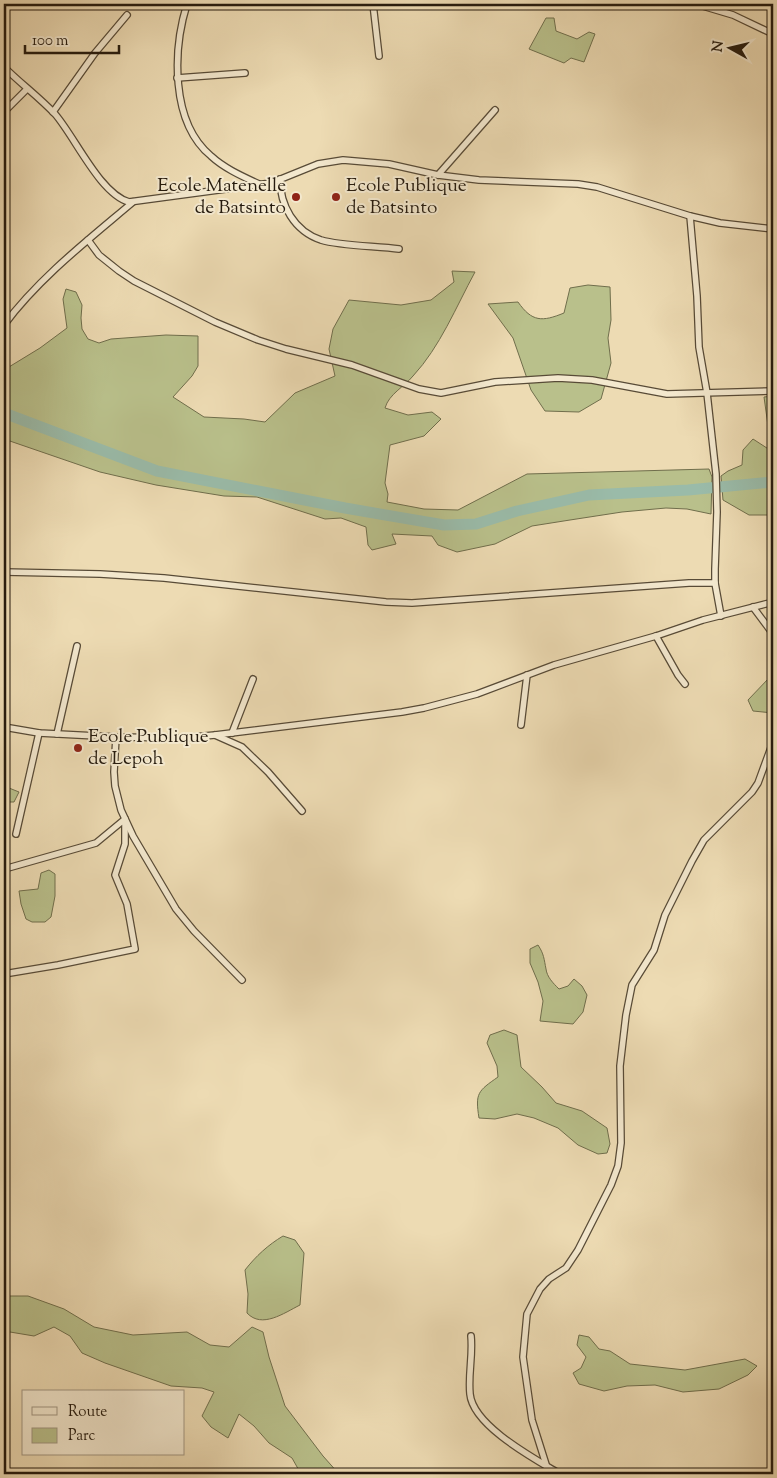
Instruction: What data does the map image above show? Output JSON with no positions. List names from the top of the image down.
{
  "places": ["Ecole Matenelle de Batsinto", "Ecole Publique de Batsinto", "Ecole Publique de Lepoh"],
  "legend": ["Route", "Parc"],
  "scale_bar": "100 m",
  "north": "left"
}
